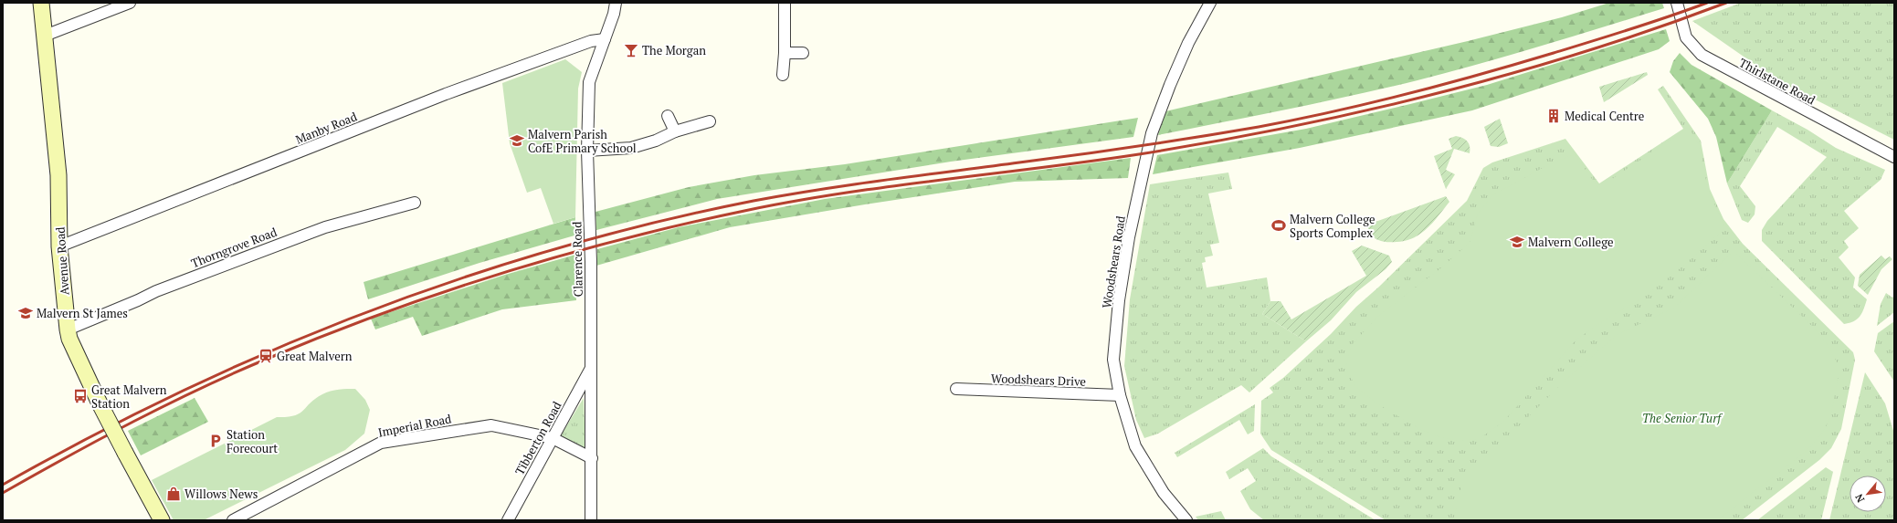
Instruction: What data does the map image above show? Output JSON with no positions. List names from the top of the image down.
{
  "streets": {
    "street": [
      "Thirlstane Road",
      "Manby Road",
      "Thorngrove Road",
      "Clarence Road",
      "Avenue Road",
      "Woodshears Road",
      "Woodshears Drive",
      "Imperial Road",
      "Tibberton Road"
    ]
  },
  "crossings": [
    ["Manby Road", "Clarence Road"],
    ["Manby Road", "Avenue Road"],
    ["Thorngrove Road", "Avenue Road"],
    ["Clarence Road", "Imperial Road"],
    ["Clarence Road", "Tibberton Road"],
    ["Woodshears Road", "Woodshears Drive"],
    ["Imperial Road", "Tibberton Road"]
  ],
  "parks": ["The Senior Turf"],
  "places": {
    "bar": ["The Morgan"],
    "building": ["Medical Centre"],
    "school or university": ["Malvern Parish CofE Primary School", "Malvern College", "Malvern St James"],
    "sports": ["Malvern College Sports Complex"],
    "station": ["Great Malvern"],
    "bus stop": ["Great Malvern Station"],
    "parking": ["Station Forecourt"],
    "shop": ["Willows News"]
  },
  "north": "bottom left"
}
